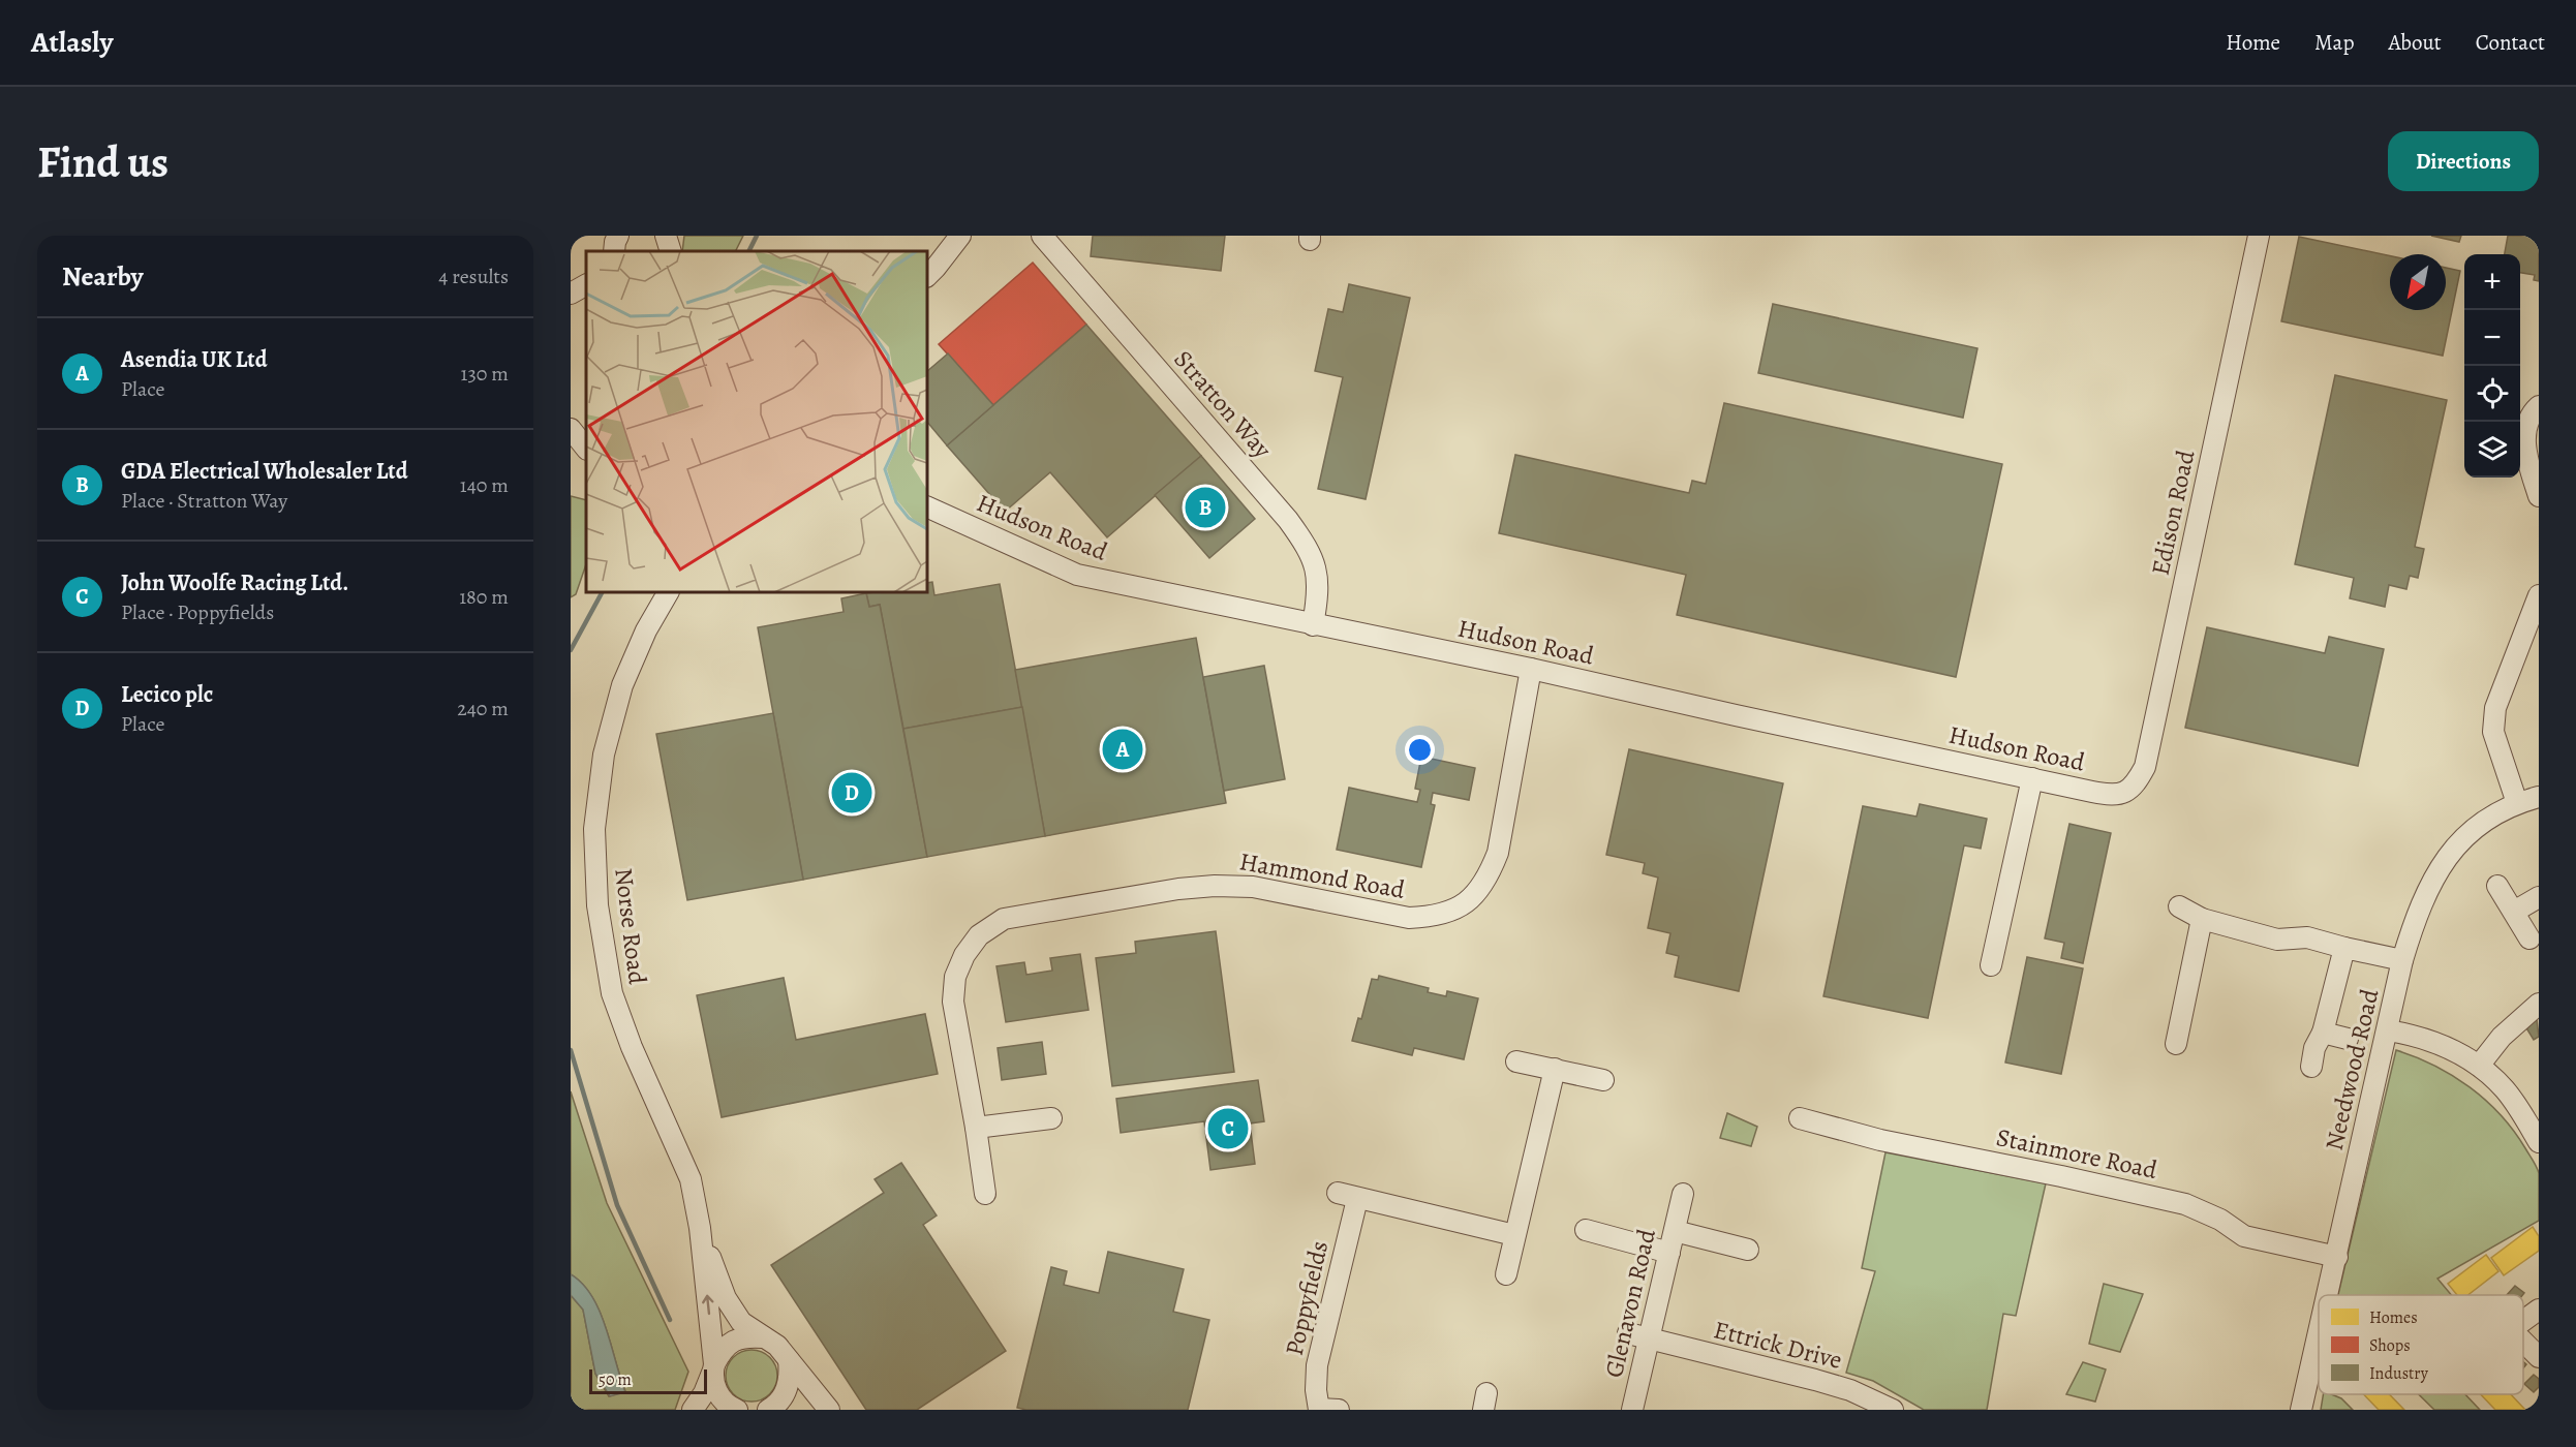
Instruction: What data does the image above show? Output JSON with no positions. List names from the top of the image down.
{
  "streets": {
    "street": [
      "Stratton Way",
      "Edison Road",
      "Hudson Road",
      "Hammond Road",
      "Norse Road",
      "Needwood Road",
      "Stainmore Road",
      "Poppyfields",
      "Glenavon Road",
      "Ettrick Drive"
    ]
  },
  "crossings": [
    ["Stratton Way", "Hudson Road"],
    ["Edison Road", "Hudson Road"],
    ["Hudson Road", "Hammond Road"],
    ["Needwood Road", "Stainmore Road"],
    ["Glenavon Road", "Ettrick Drive"]
  ],
  "legend": ["Homes", "Shops", "Industry"],
  "scale_bar": "50 m",
  "north": "bottom left",
  "page": {
    "header": "Atlasly",
    "nav": [
      "Home",
      "Map",
      "About",
      "Contact"
    ],
    "buttons": "Directions",
    "title": "Find us",
    "heading": ["Nearby", "4 results"],
    "map_buttons": ["+", "−"],
    "list": [
      {
        "mark": "A",
        "name": "Asendia UK Ltd",
        "note": "Place",
        "value": "130 m"
      },
      {
        "mark": "B",
        "name": "GDA Electrical Wholesaler Ltd",
        "note": "Place · Stratton Way",
        "value": "140 m"
      },
      {
        "mark": "C",
        "name": "John Woolfe Racing Ltd.",
        "note": "Place · Poppyfields",
        "value": "180 m"
      },
      {
        "mark": "D",
        "name": "Lecico plc",
        "note": "Place",
        "value": "240 m"
      }
    ],
    "pins": [
      "B",
      "A",
      "D",
      "C"
    ],
    "scale": "50 m"
  }
}
